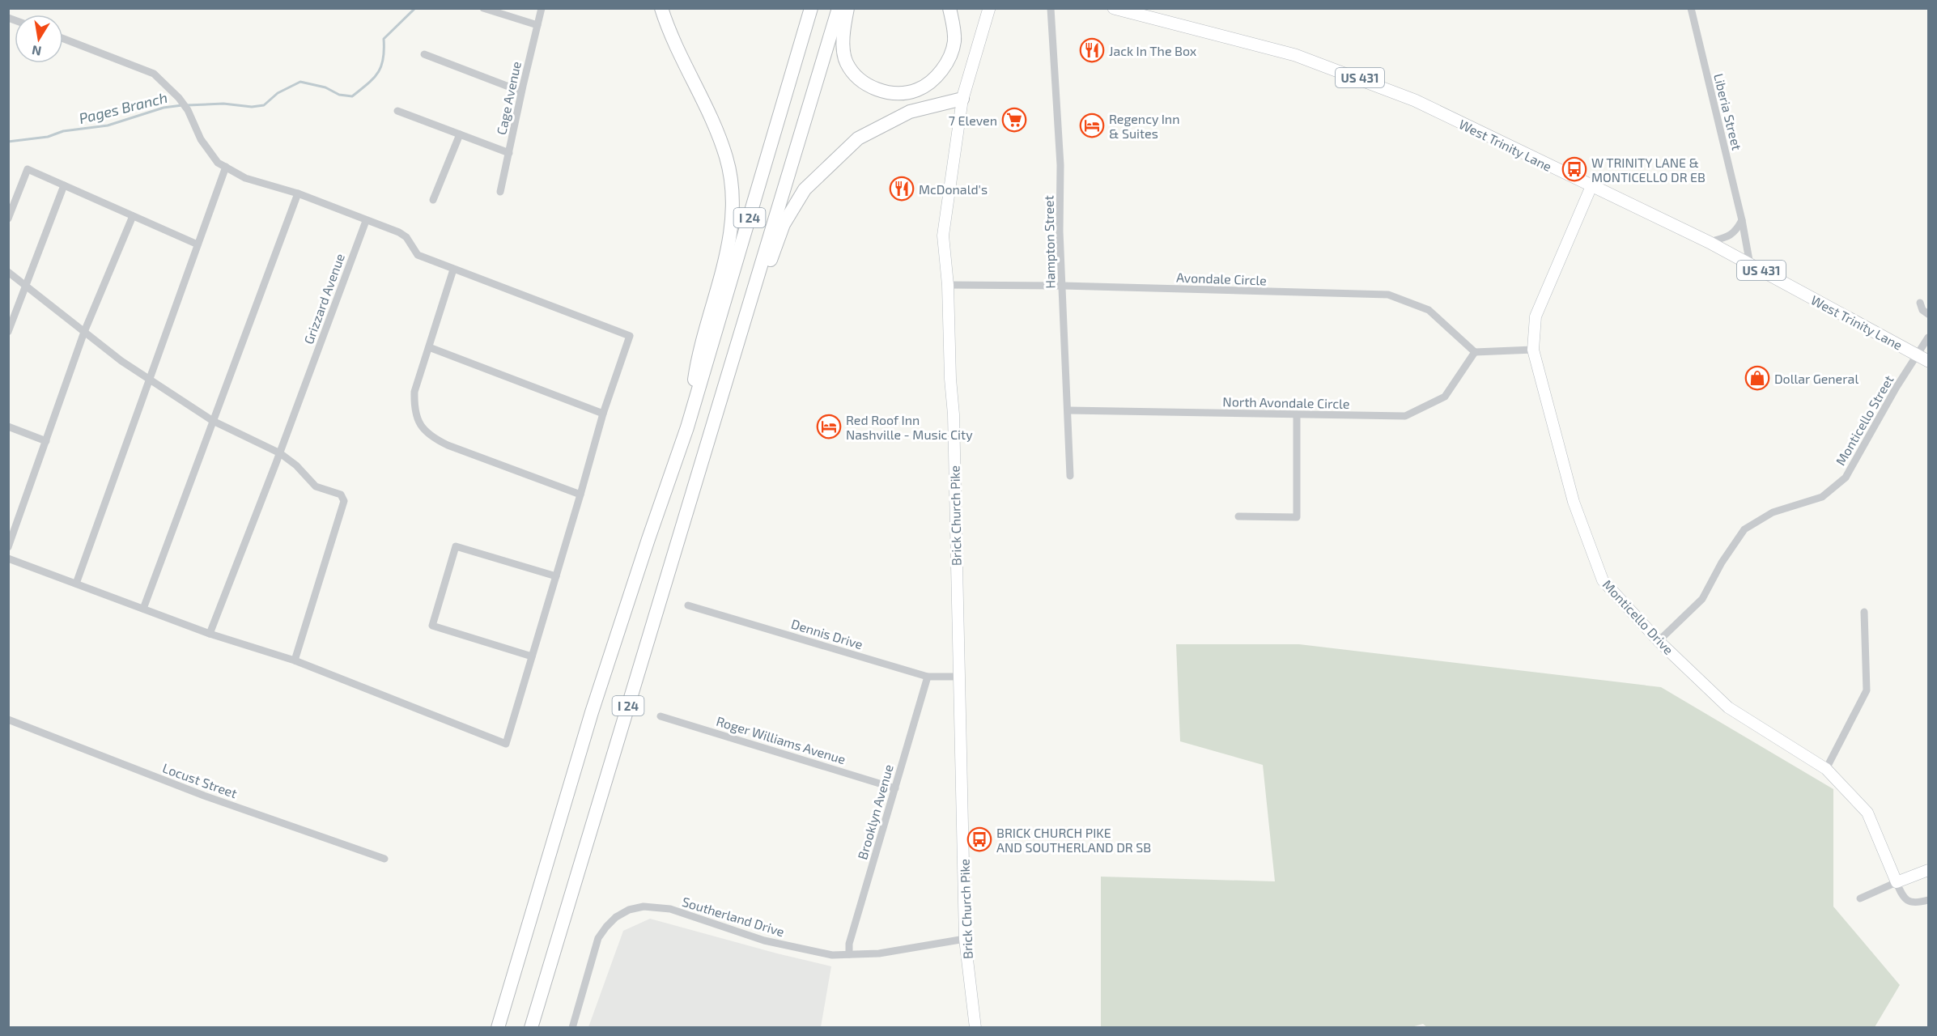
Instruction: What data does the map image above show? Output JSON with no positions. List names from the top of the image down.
{
  "streets": {
    "highway": ["I 24"],
    "main road": [
      "US 431",
      "West Trinity Lane",
      "Brick Church Pike",
      "Monticello Drive"
    ],
    "street": [
      "Cage Avenue",
      "Liberia Street",
      "Hampton Street",
      "Avondale Circle",
      "Grizzard Avenue",
      "North Avondale Circle",
      "Monticello Street",
      "Dennis Drive",
      "Roger Williams Avenue",
      "Locust Street",
      "Brooklyn Avenue",
      "Southerland Drive"
    ]
  },
  "crossings": [
    ["Liberia Street", "West Trinity Lane"],
    ["West Trinity Lane", "Monticello Street"],
    ["West Trinity Lane", "Monticello Drive"],
    ["Hampton Street", "Avondale Circle"],
    ["Hampton Street", "North Avondale Circle"],
    ["Avondale Circle", "North Avondale Circle"],
    ["Avondale Circle", "Brick Church Pike"],
    ["Monticello Street", "Monticello Drive"],
    ["Brick Church Pike", "Dennis Drive"],
    ["Brick Church Pike", "Southerland Drive"],
    ["Dennis Drive", "Brooklyn Avenue"],
    ["Roger Williams Avenue", "Brooklyn Avenue"],
    ["Brooklyn Avenue", "Southerland Drive"]
  ],
  "water": ["Pages Branch"],
  "places": {
    "restaurant": ["Jack In The Box", "McDonald's"],
    "supermarket": ["7 Eleven"],
    "hotel": ["Regency Inn & Suites", "Red Roof Inn Nashville - Music City"],
    "bus stop": ["W TRINITY LANE & MONTICELLO DR EB", "BRICK CHURCH PIKE AND SOUTHERLAND DR SB"],
    "shop": ["Dollar General"]
  },
  "north": "bottom"
}
